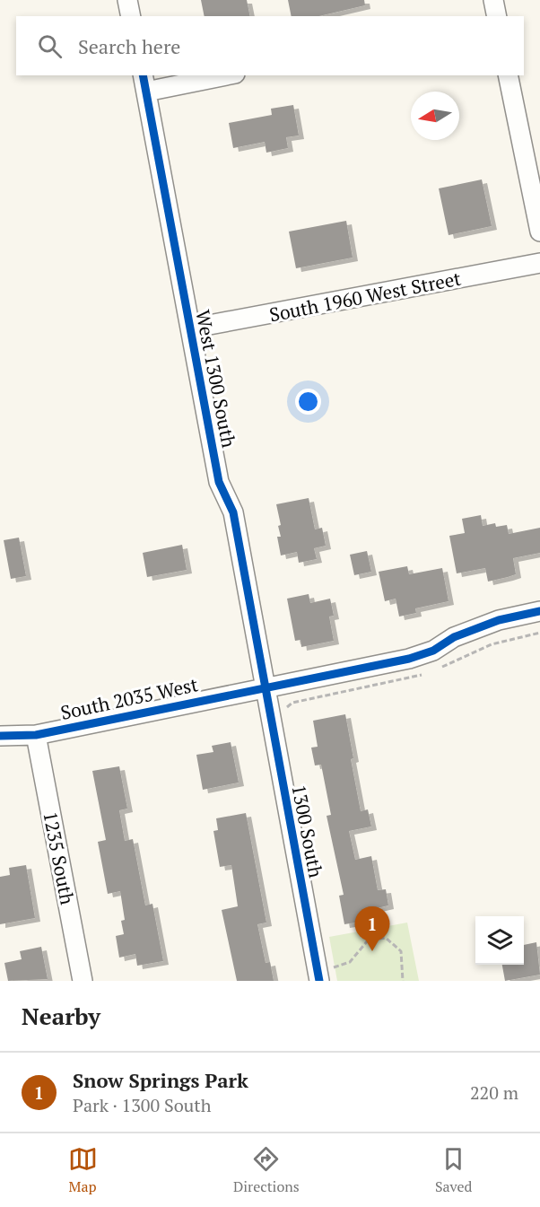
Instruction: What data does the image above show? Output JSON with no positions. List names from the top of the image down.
{
  "streets": {
    "street": [
      "South 1960 West Street",
      "West 1300 South",
      "South 2035 West",
      "1300 South",
      "1235 South"
    ]
  },
  "crossings": [
    ["South 1960 West Street", "West 1300 South"],
    ["West 1300 South", "South 2035 West"],
    ["West 1300 South", "1300 South"],
    ["South 2035 West", "1300 South"],
    ["South 2035 West", "1235 South"]
  ],
  "north": "left",
  "page": {
    "search": "Search here",
    "pins": "1",
    "heading": "Nearby",
    "list": [
      {
        "mark": "1",
        "name": "Snow Springs Park",
        "note": "Park · 1300 South",
        "value": "220 m"
      }
    ],
    "nav": ["Map", "Directions", "Saved"]
  }
}
